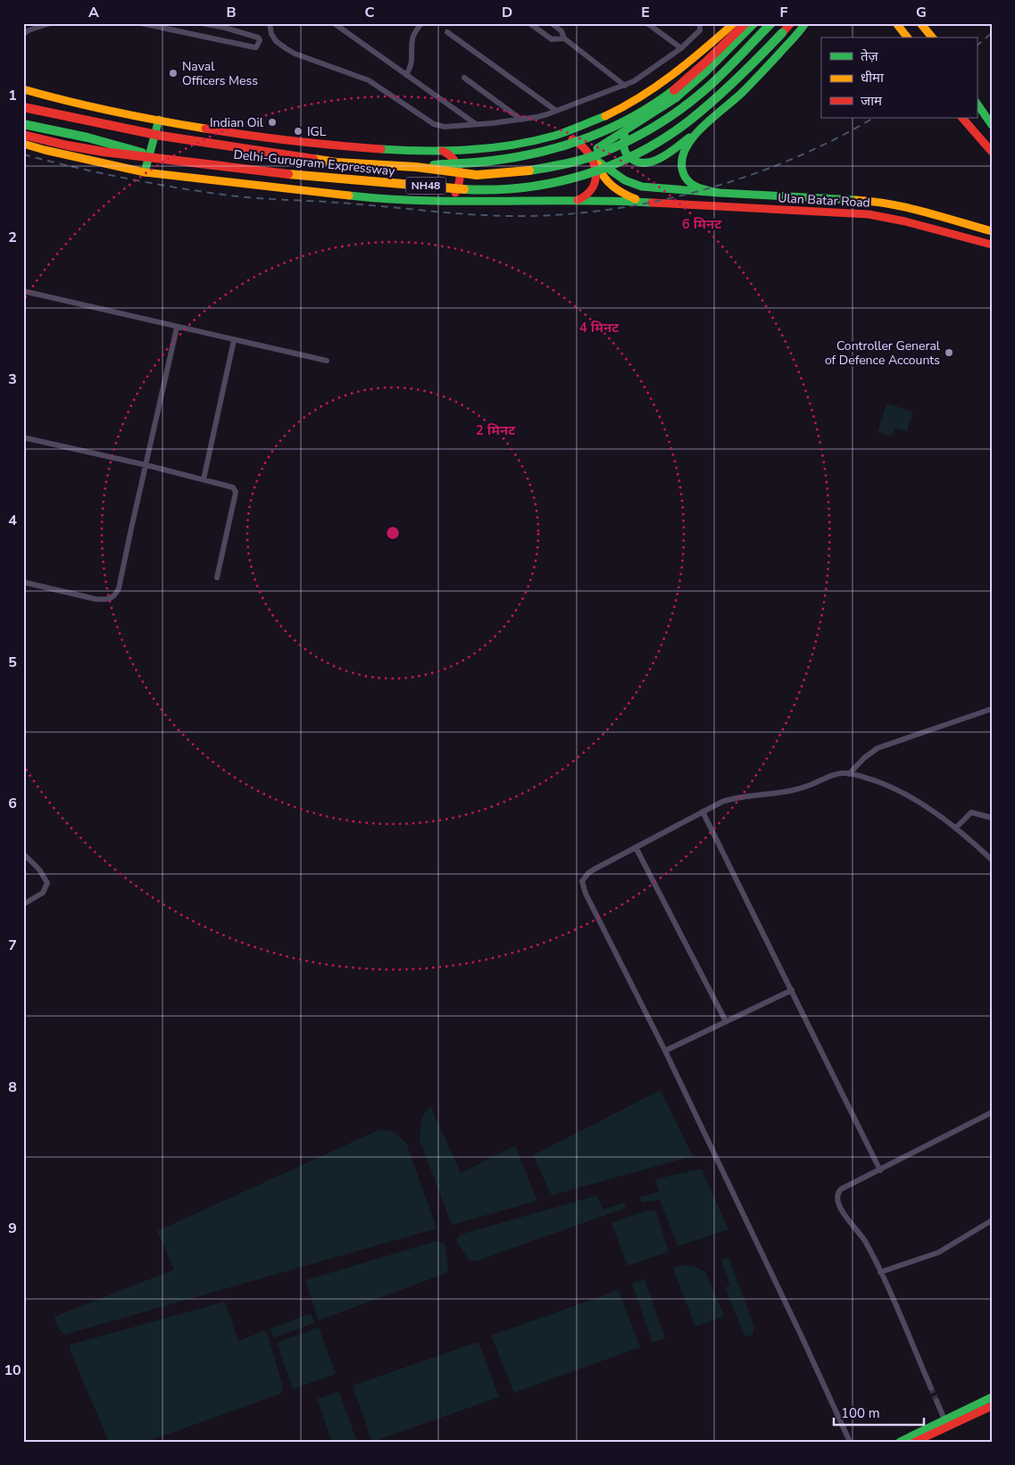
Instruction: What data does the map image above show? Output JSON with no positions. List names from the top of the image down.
{
  "streets": {
    "main road": ["Delhi-Gurugram Expressway", "NH48", "Ulan Batar Road"]
  },
  "places": [
    "Naval Officers Mess",
    "Indian Oil",
    "IGL",
    "Controller General of Defence Accounts"
  ],
  "legend": ["तेज़", "धीमा", "जाम"],
  "scale_bar": "100 m",
  "grid": {
    "columns": [
      "A",
      "B",
      "C",
      "D",
      "E",
      "F",
      "G"
    ],
    "rows": [
      "1",
      "2",
      "3",
      "4",
      "5",
      "6",
      "7",
      "8",
      "9",
      "10"
    ]
  },
  "rings": ["6 मिनट", "4 मिनट", "2 मिनट"]
}
